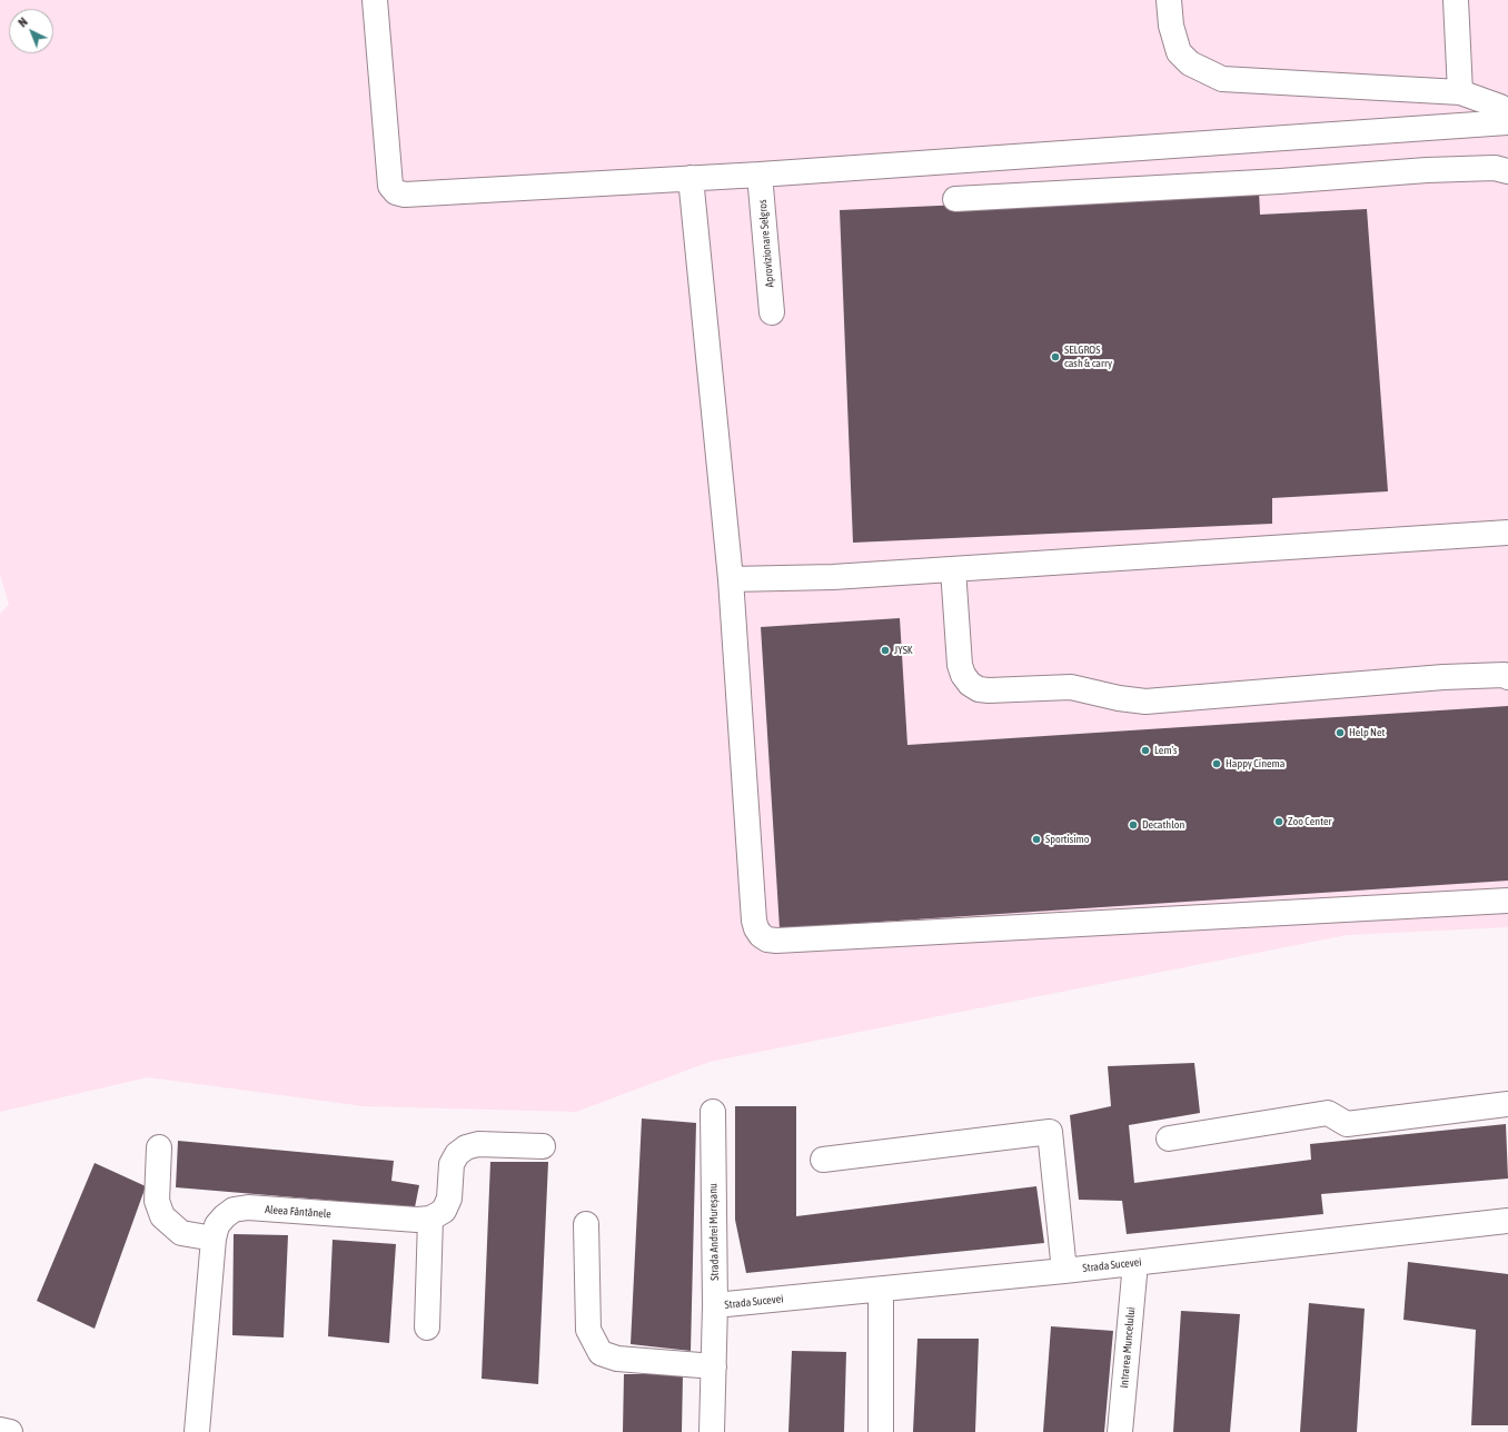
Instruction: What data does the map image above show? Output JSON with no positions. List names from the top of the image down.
{
  "streets": {
    "street": [
      "Aprovizionare Selgros",
      "Aleea Fântânele",
      "Strada Andrei Mureșanu",
      "Strada Sucevei",
      "Intrarea Muncelului"
    ]
  },
  "crossings": [
    ["Strada Andrei Mureșanu", "Strada Sucevei"],
    ["Strada Sucevei", "Intrarea Muncelului"]
  ],
  "places": [
    "SELGROS cash & carry",
    "JYSK",
    "Help Net",
    "Lem's",
    "Happy Cinema",
    "Zoo Center",
    "Decathlon",
    "Sportisimo"
  ],
  "north": "top left"
}
